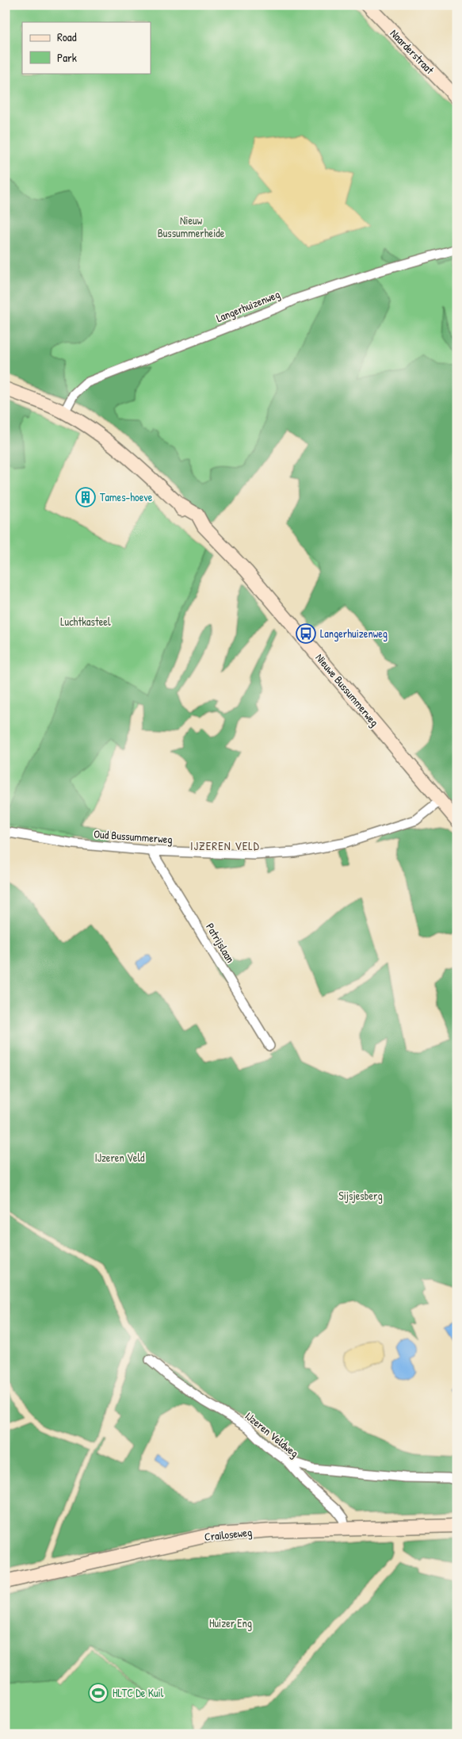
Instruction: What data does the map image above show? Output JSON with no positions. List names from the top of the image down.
{
  "streets": {
    "main road": ["Naarderstraat", "Nieuwe Bussummerweg", "Crailoseweg"],
    "street": [
      "Langerhuizenweg",
      "Oud Bussummerweg",
      "Patrijslaan",
      "IJzeren Veldweg"
    ]
  },
  "crossings": [
    ["Langerhuizenweg", "Nieuwe Bussummerweg"],
    ["Nieuwe Bussummerweg", "Oud Bussummerweg"],
    ["Oud Bussummerweg", "Patrijslaan"],
    ["IJzeren Veldweg", "Crailoseweg"]
  ],
  "districts": ["IJZEREN VELD"],
  "parks": [
    "Nieuw Bussummerheide",
    "Luchtkasteel",
    "IJzeren Veld",
    "Sijsjesberg",
    "Huizer Eng"
  ],
  "places": {
    "building": ["Tames-hoeve"],
    "bus stop": ["Langerhuizenweg"],
    "sports": ["HLTC De Kuil"]
  },
  "legend": ["Road", "Park"]
}
